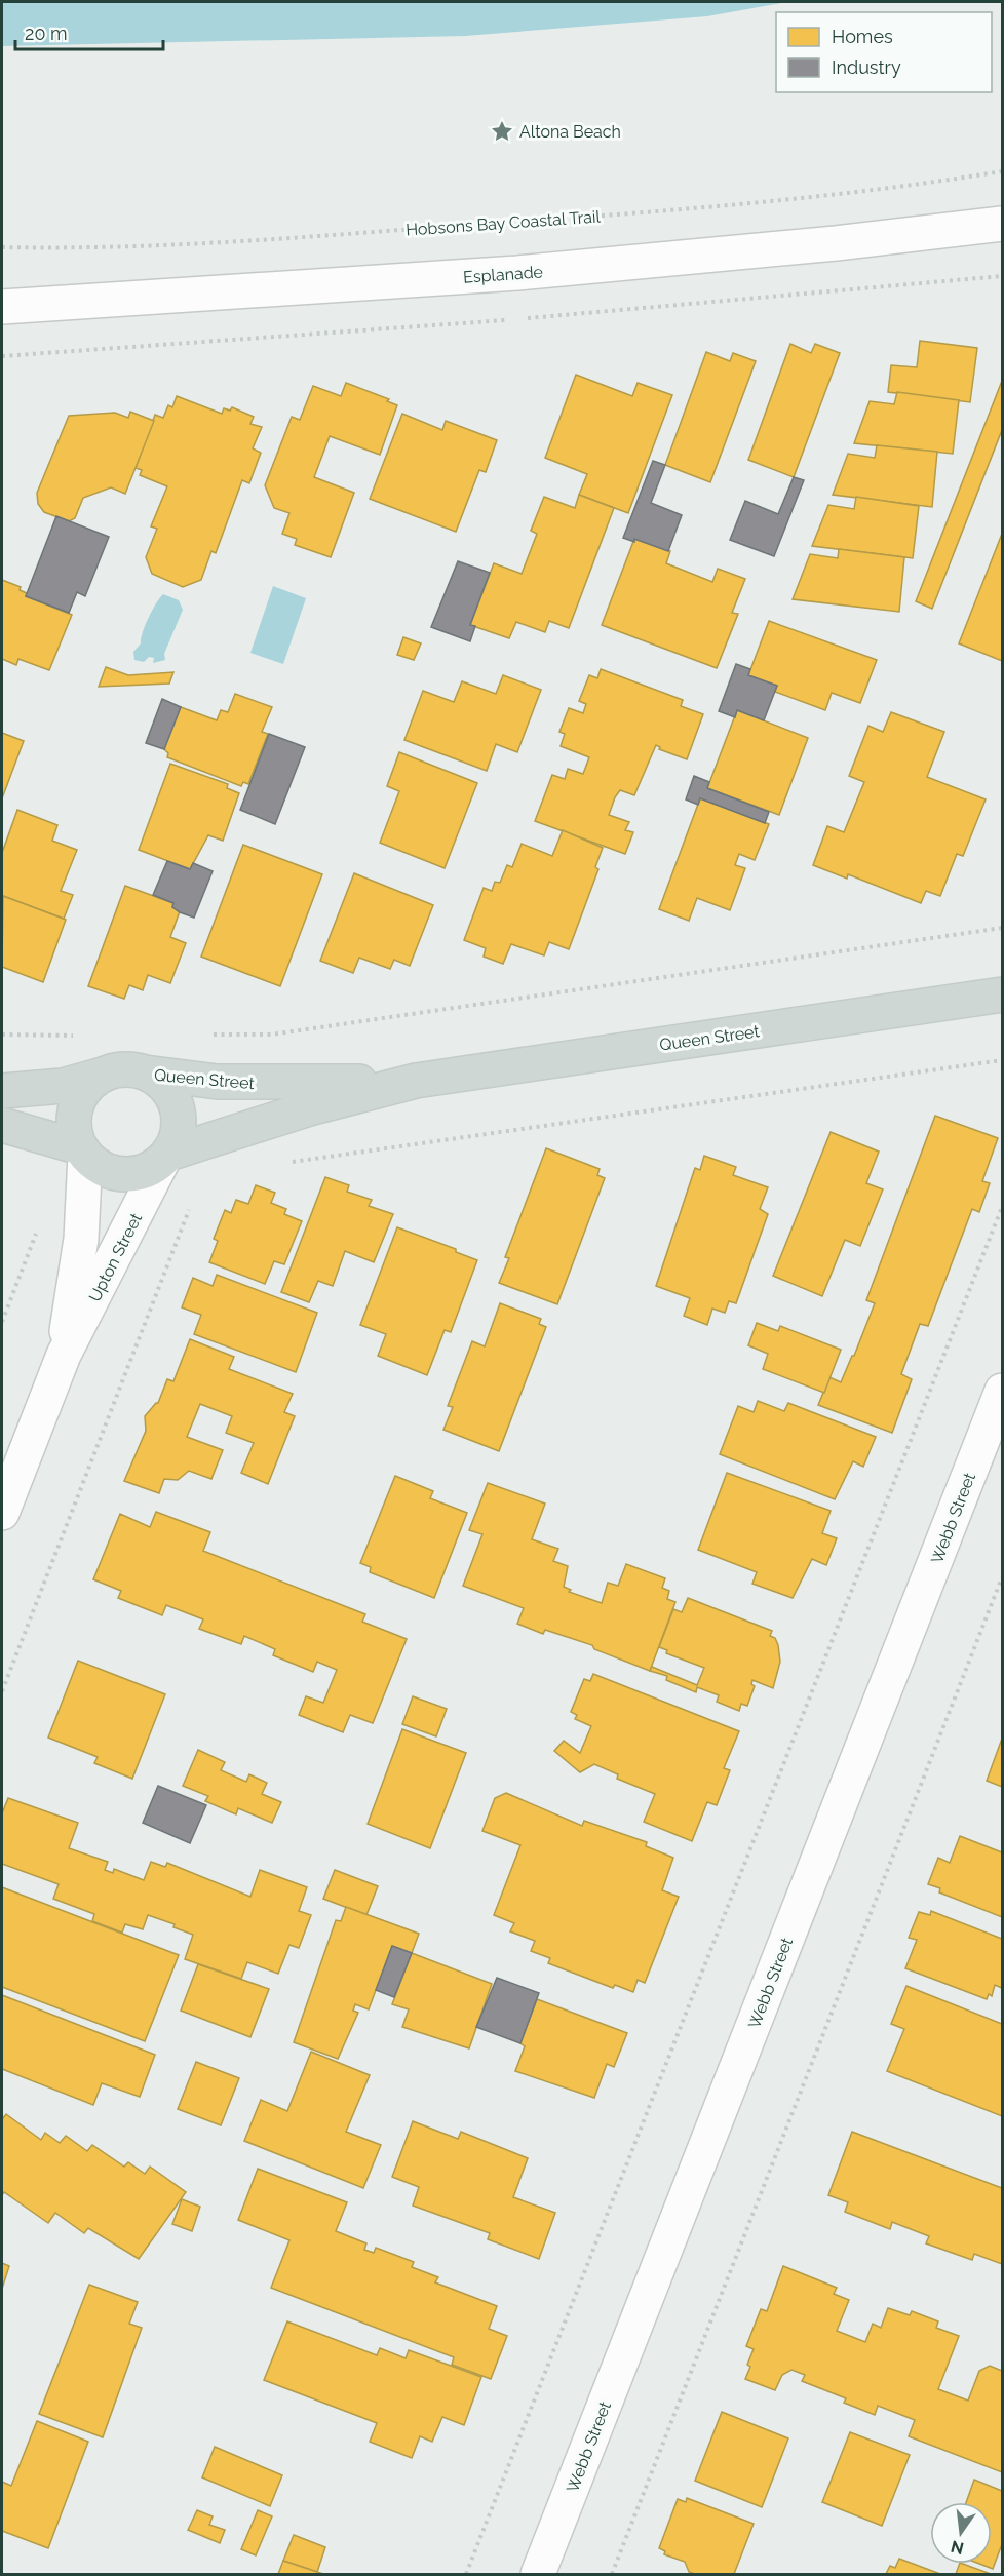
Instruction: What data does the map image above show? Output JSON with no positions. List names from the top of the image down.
{
  "streets": {
    "main road": ["Queen Street"],
    "street": ["Esplanade", "Upton Street", "Webb Street"],
    "path": ["Hobsons Bay Coastal Trail"]
  },
  "crossings": [
    ["Queen Street", "Upton Street"]
  ],
  "places": {
    "place": ["Altona Beach"]
  },
  "legend": ["Homes", "Industry"],
  "scale_bar": "20 m",
  "north": "bottom"
}
